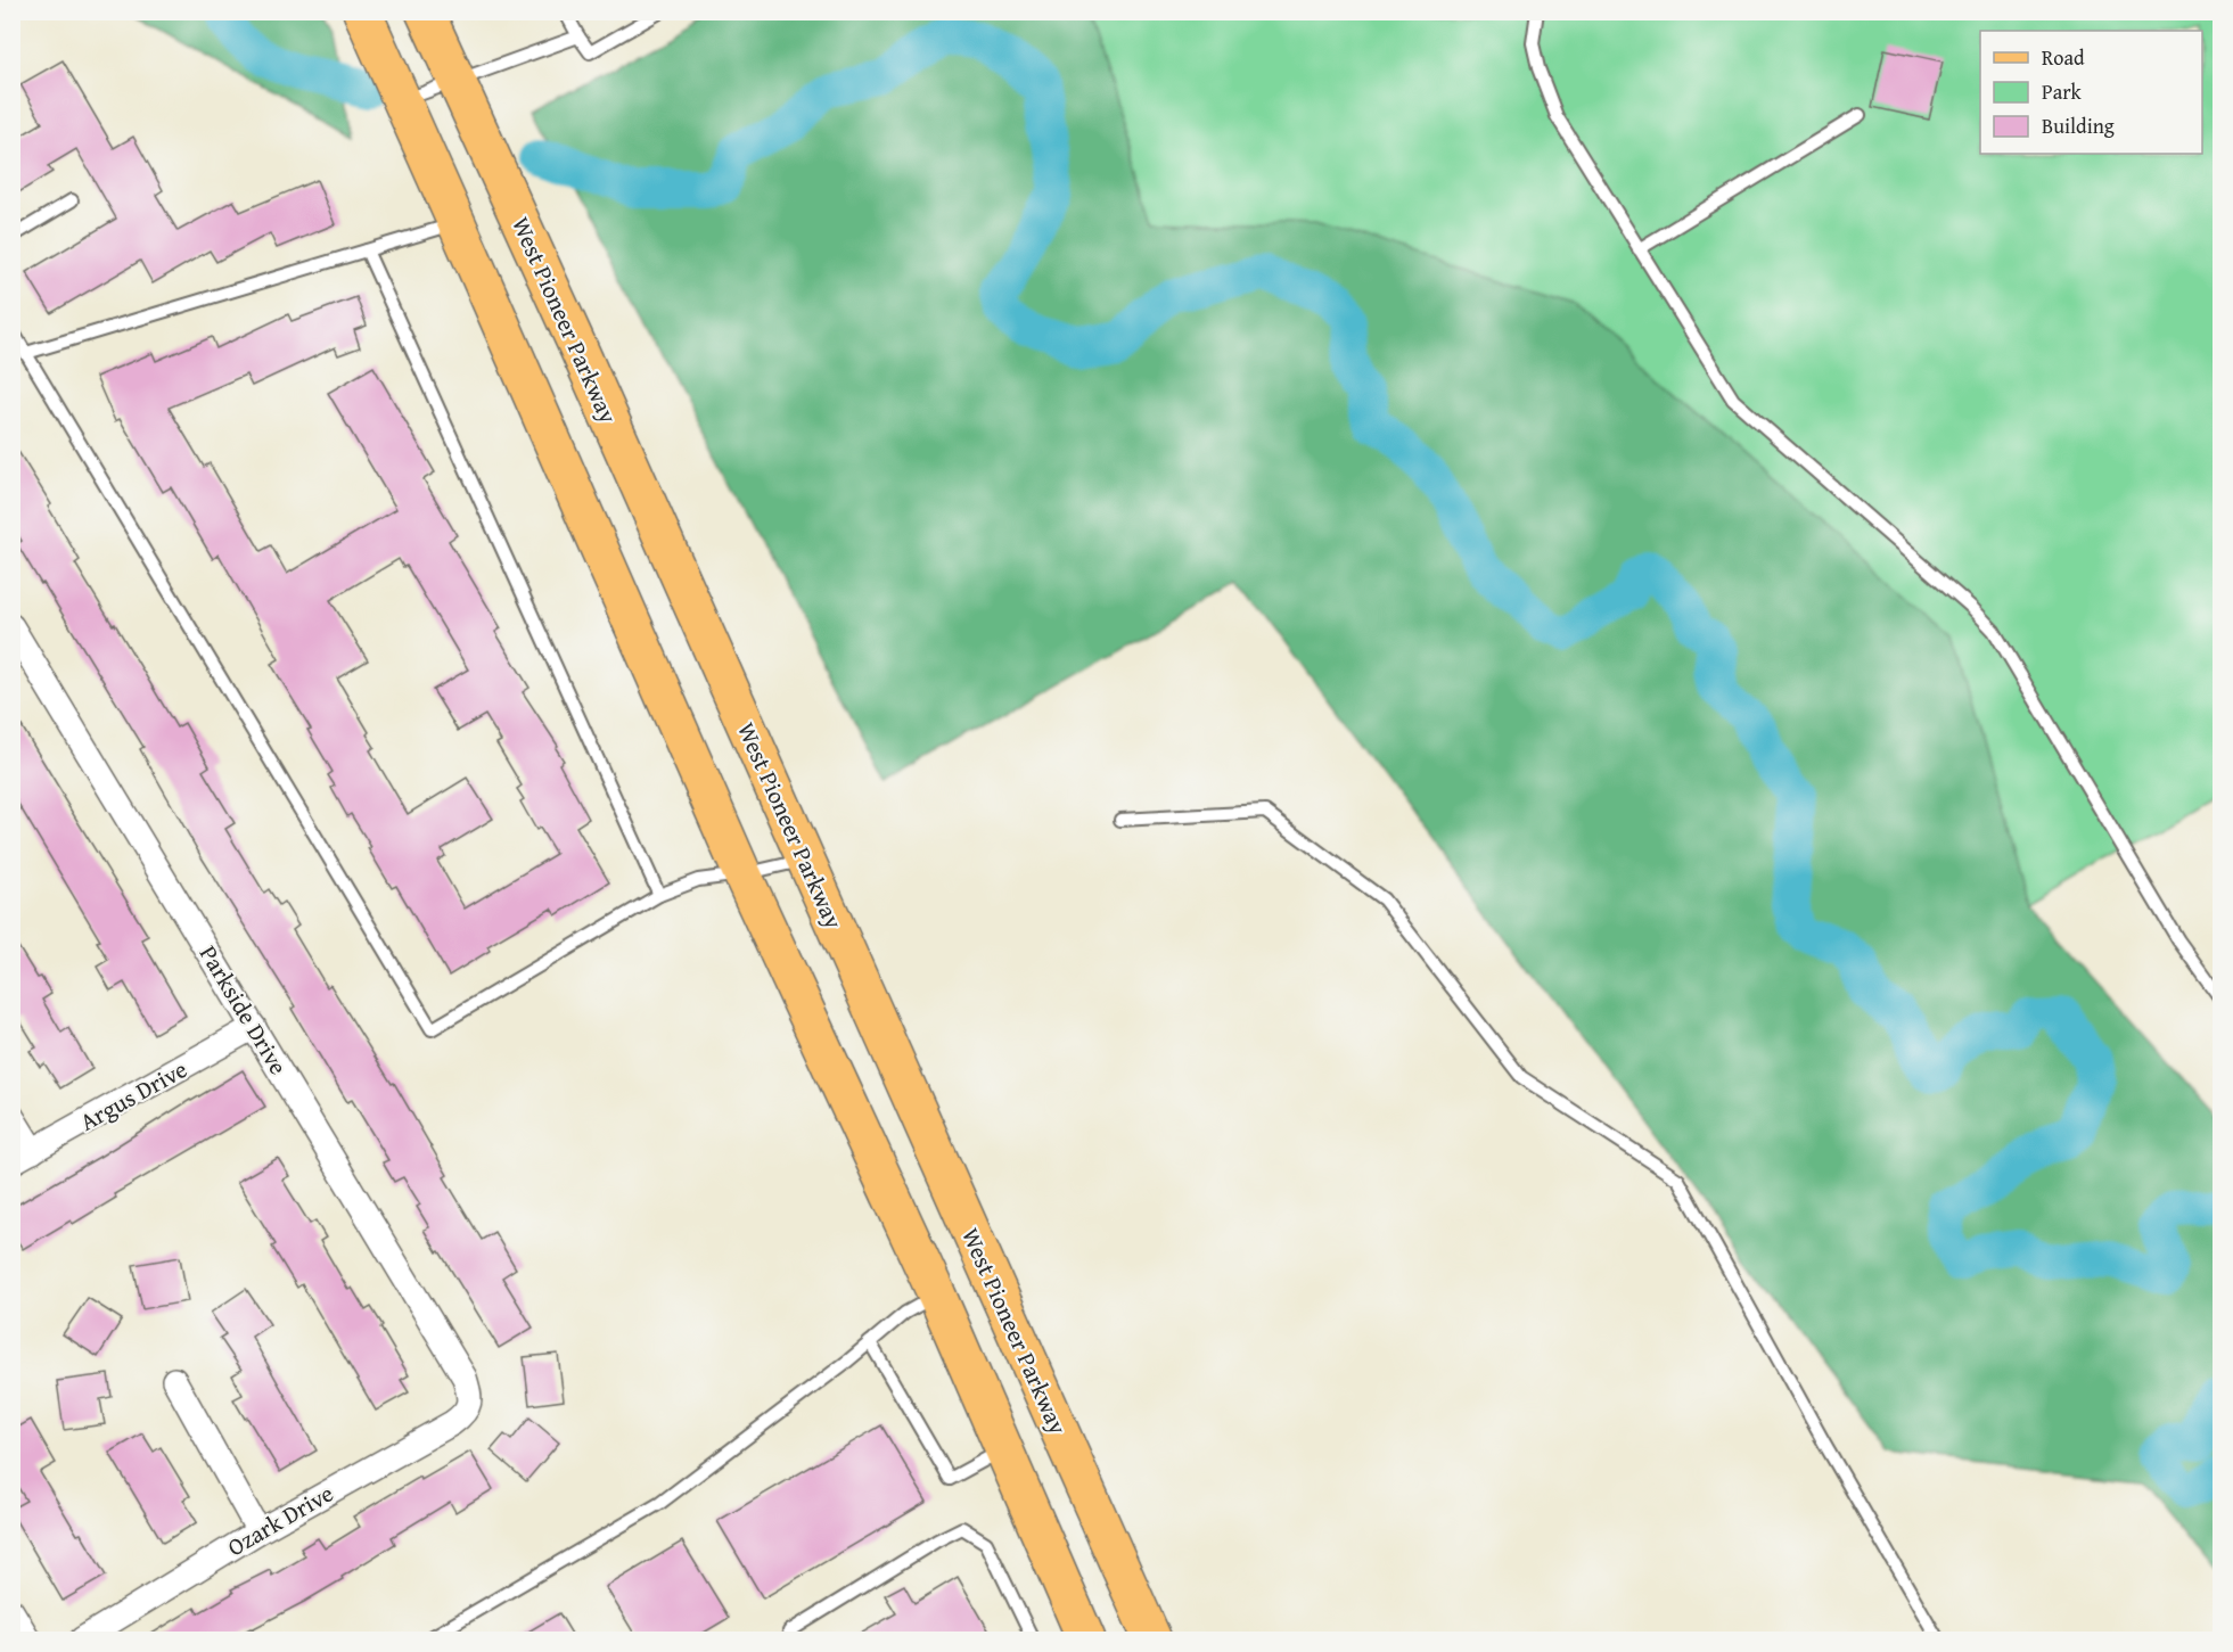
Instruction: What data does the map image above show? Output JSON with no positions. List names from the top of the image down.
{
  "streets": {
    "main road": ["West Pioneer Parkway"],
    "street": ["Parkside Drive", "Argus Drive", "Ozark Drive"]
  },
  "crossings": [
    ["Parkside Drive", "Argus Drive"],
    ["Parkside Drive", "Ozark Drive"]
  ],
  "legend": ["Road", "Park", "Building"]
}
